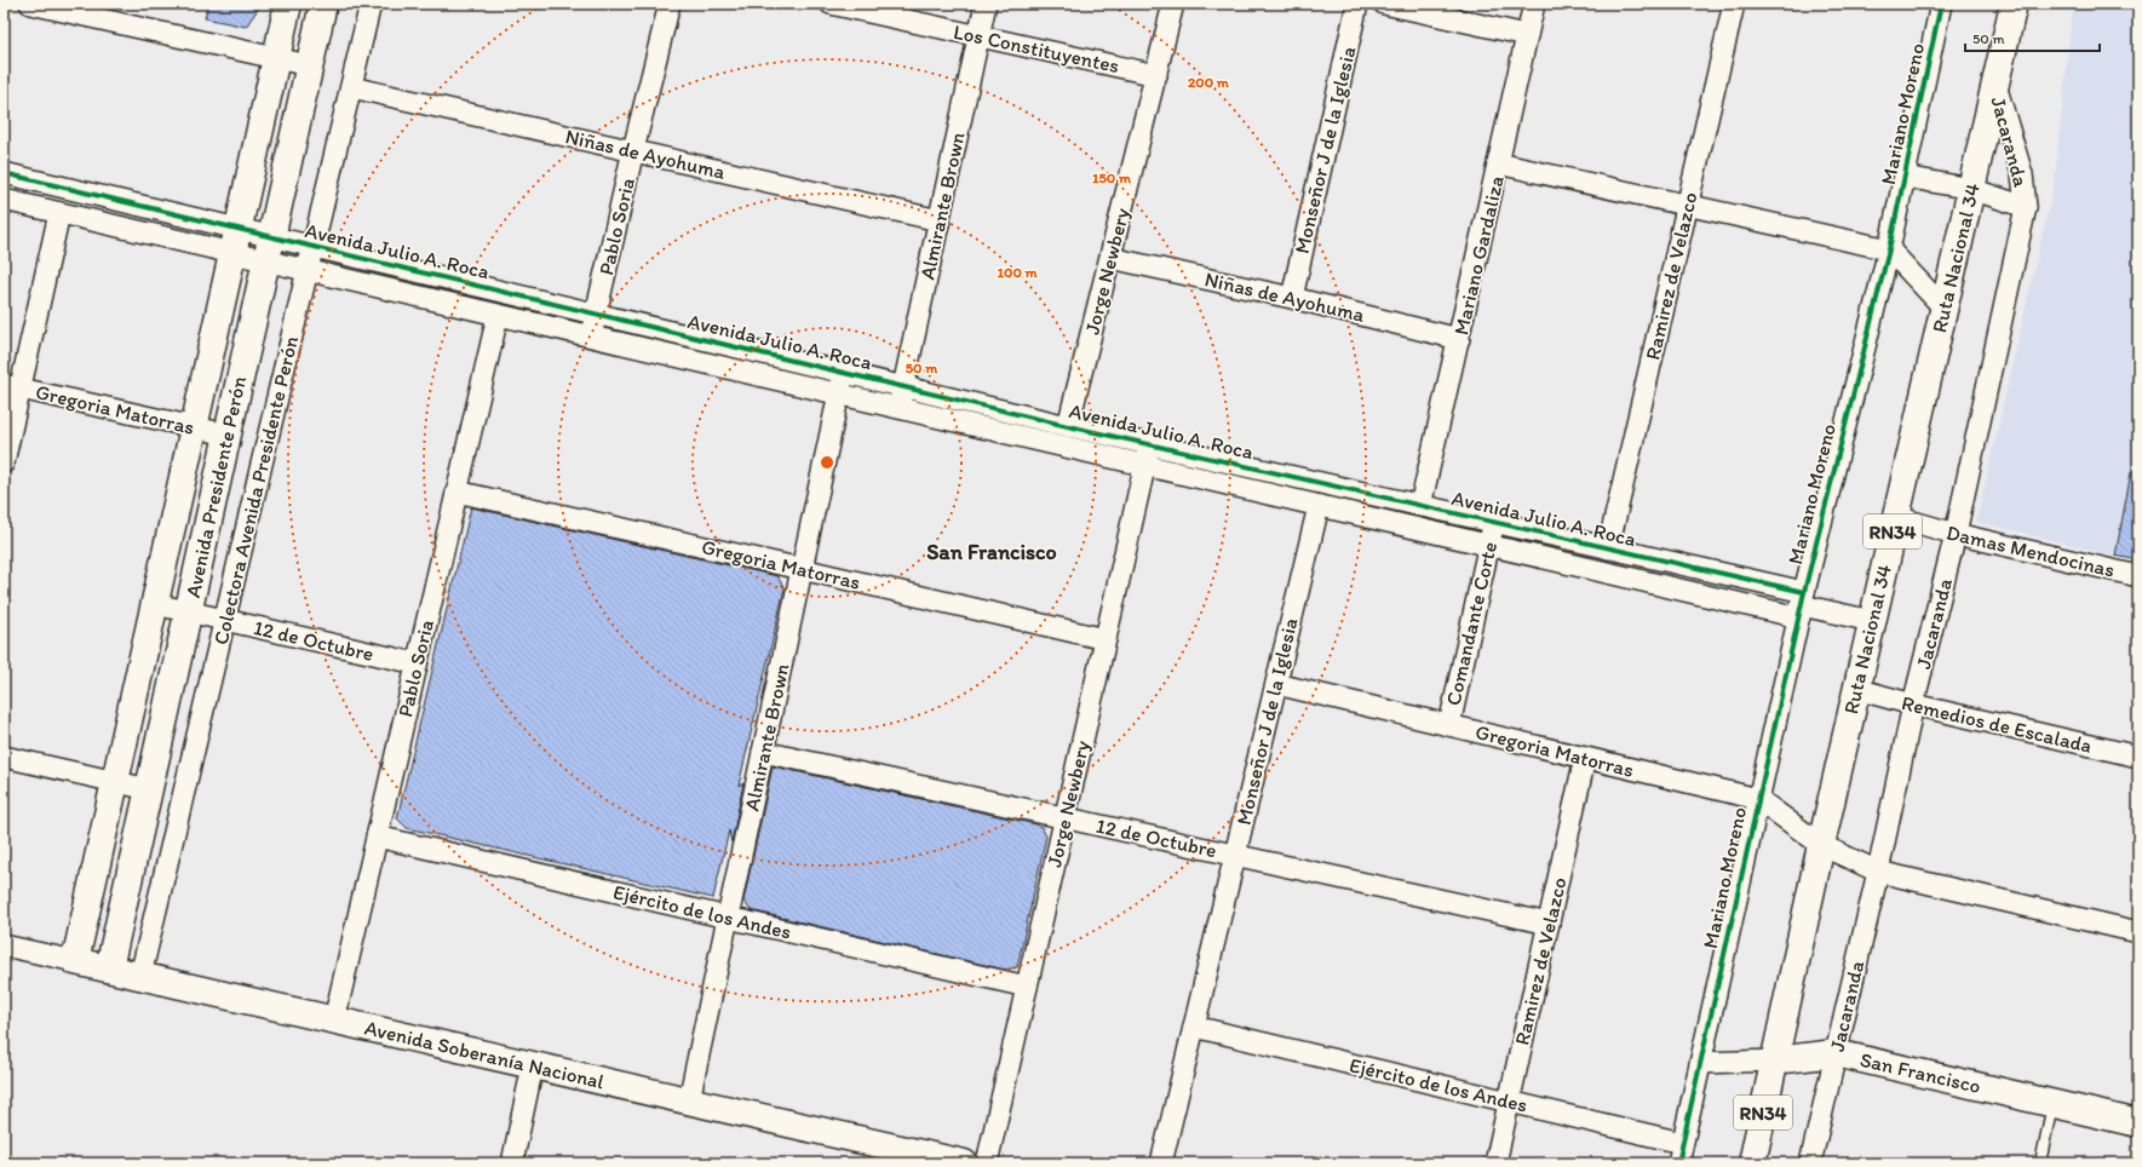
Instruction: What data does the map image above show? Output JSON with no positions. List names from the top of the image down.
{
  "streets": {
    "main road": [
      "Ruta Nacional 34",
      "Avenida Presidente Perón",
      "RN34",
      "Avenida Soberanía Nacional",
      "San Francisco"
    ],
    "street": [
      "Los Constituyentes",
      "Mariano Moreno",
      "Jacaranda",
      "Monseñor J de la Iglesia",
      "Niñas de Ayohuma",
      "Almirante Brown",
      "Pablo Soria",
      "Avenida Julio A. Roca",
      "Mariano Gardaliza",
      "Jorge Newbery",
      "Ramirez de Velazco",
      "Gregoria Matorras",
      "Colectora Avenida Presidente Perón",
      "Damas Mendocinas",
      "Comandante Corte",
      "12 de Octubre",
      "Remedios de Escalada",
      "Ejército de los Andes"
    ]
  },
  "crossings": [
    ["Los Constituyentes", "Almirante Brown"],
    ["Los Constituyentes", "Jorge Newbery"],
    ["Mariano Moreno", "Avenida Julio A. Roca"],
    ["Mariano Moreno", "Gregoria Matorras"],
    ["Mariano Moreno", "Ejército de los Andes"],
    ["Mariano Moreno", "San Francisco"],
    ["Jacaranda", "Ruta Nacional 34"],
    ["Jacaranda", "Gregoria Matorras"],
    ["Jacaranda", "Damas Mendocinas"],
    ["Jacaranda", "Remedios de Escalada"],
    ["Jacaranda", "San Francisco"],
    ["Monseñor J de la Iglesia", "Niñas de Ayohuma"],
    ["Monseñor J de la Iglesia", "Avenida Julio A. Roca"],
    ["Monseñor J de la Iglesia", "Gregoria Matorras"],
    ["Monseñor J de la Iglesia", "12 de Octubre"],
    ["Monseñor J de la Iglesia", "Ejército de los Andes"],
    ["Niñas de Ayohuma", "Almirante Brown"],
    ["Niñas de Ayohuma", "Pablo Soria"],
    ["Niñas de Ayohuma", "Mariano Gardaliza"],
    ["Niñas de Ayohuma", "Jorge Newbery"],
    ["Niñas de Ayohuma", "Colectora Avenida Presidente Perón"],
    ["Almirante Brown", "Avenida Julio A. Roca"],
    ["Almirante Brown", "Gregoria Matorras"],
    ["Almirante Brown", "12 de Octubre"],
    ["Almirante Brown", "Ejército de los Andes"],
    ["Almirante Brown", "Avenida Soberanía Nacional"],
    ["Pablo Soria", "Avenida Julio A. Roca"],
    ["Pablo Soria", "Gregoria Matorras"],
    ["Pablo Soria", "12 de Octubre"],
    ["Pablo Soria", "Ejército de los Andes"],
    ["Pablo Soria", "Avenida Soberanía Nacional"],
    ["Avenida Julio A. Roca", "Mariano Gardaliza"],
    ["Avenida Julio A. Roca", "Jorge Newbery"],
    ["Avenida Julio A. Roca", "Ramirez de Velazco"],
    ["Avenida Julio A. Roca", "Avenida Presidente Perón"],
    ["Avenida Julio A. Roca", "Colectora Avenida Presidente Perón"],
    ["Avenida Julio A. Roca", "Comandante Corte"],
    ["Ruta Nacional 34", "Gregoria Matorras"],
    ["Ruta Nacional 34", "Damas Mendocinas"],
    ["Ruta Nacional 34", "Remedios de Escalada"],
    ["Ruta Nacional 34", "San Francisco"],
    ["Jorge Newbery", "Gregoria Matorras"],
    ["Jorge Newbery", "12 de Octubre"],
    ["Jorge Newbery", "Ejército de los Andes"],
    ["Ramirez de Velazco", "Gregoria Matorras"],
    ["Ramirez de Velazco", "12 de Octubre"],
    ["Ramirez de Velazco", "Ejército de los Andes"],
    ["Gregoria Matorras", "Avenida Presidente Perón"],
    ["Gregoria Matorras", "Comandante Corte"],
    ["Avenida Presidente Perón", "12 de Octubre"],
    ["Avenida Presidente Perón", "Avenida Soberanía Nacional"],
    ["Colectora Avenida Presidente Perón", "12 de Octubre"],
    ["Colectora Avenida Presidente Perón", "Avenida Soberanía Nacional"]
  ],
  "districts": ["San Francisco"],
  "scale_bar": "50 m",
  "rings": [
    "200 m",
    "150 m",
    "100 m",
    "50 m"
  ]
}
